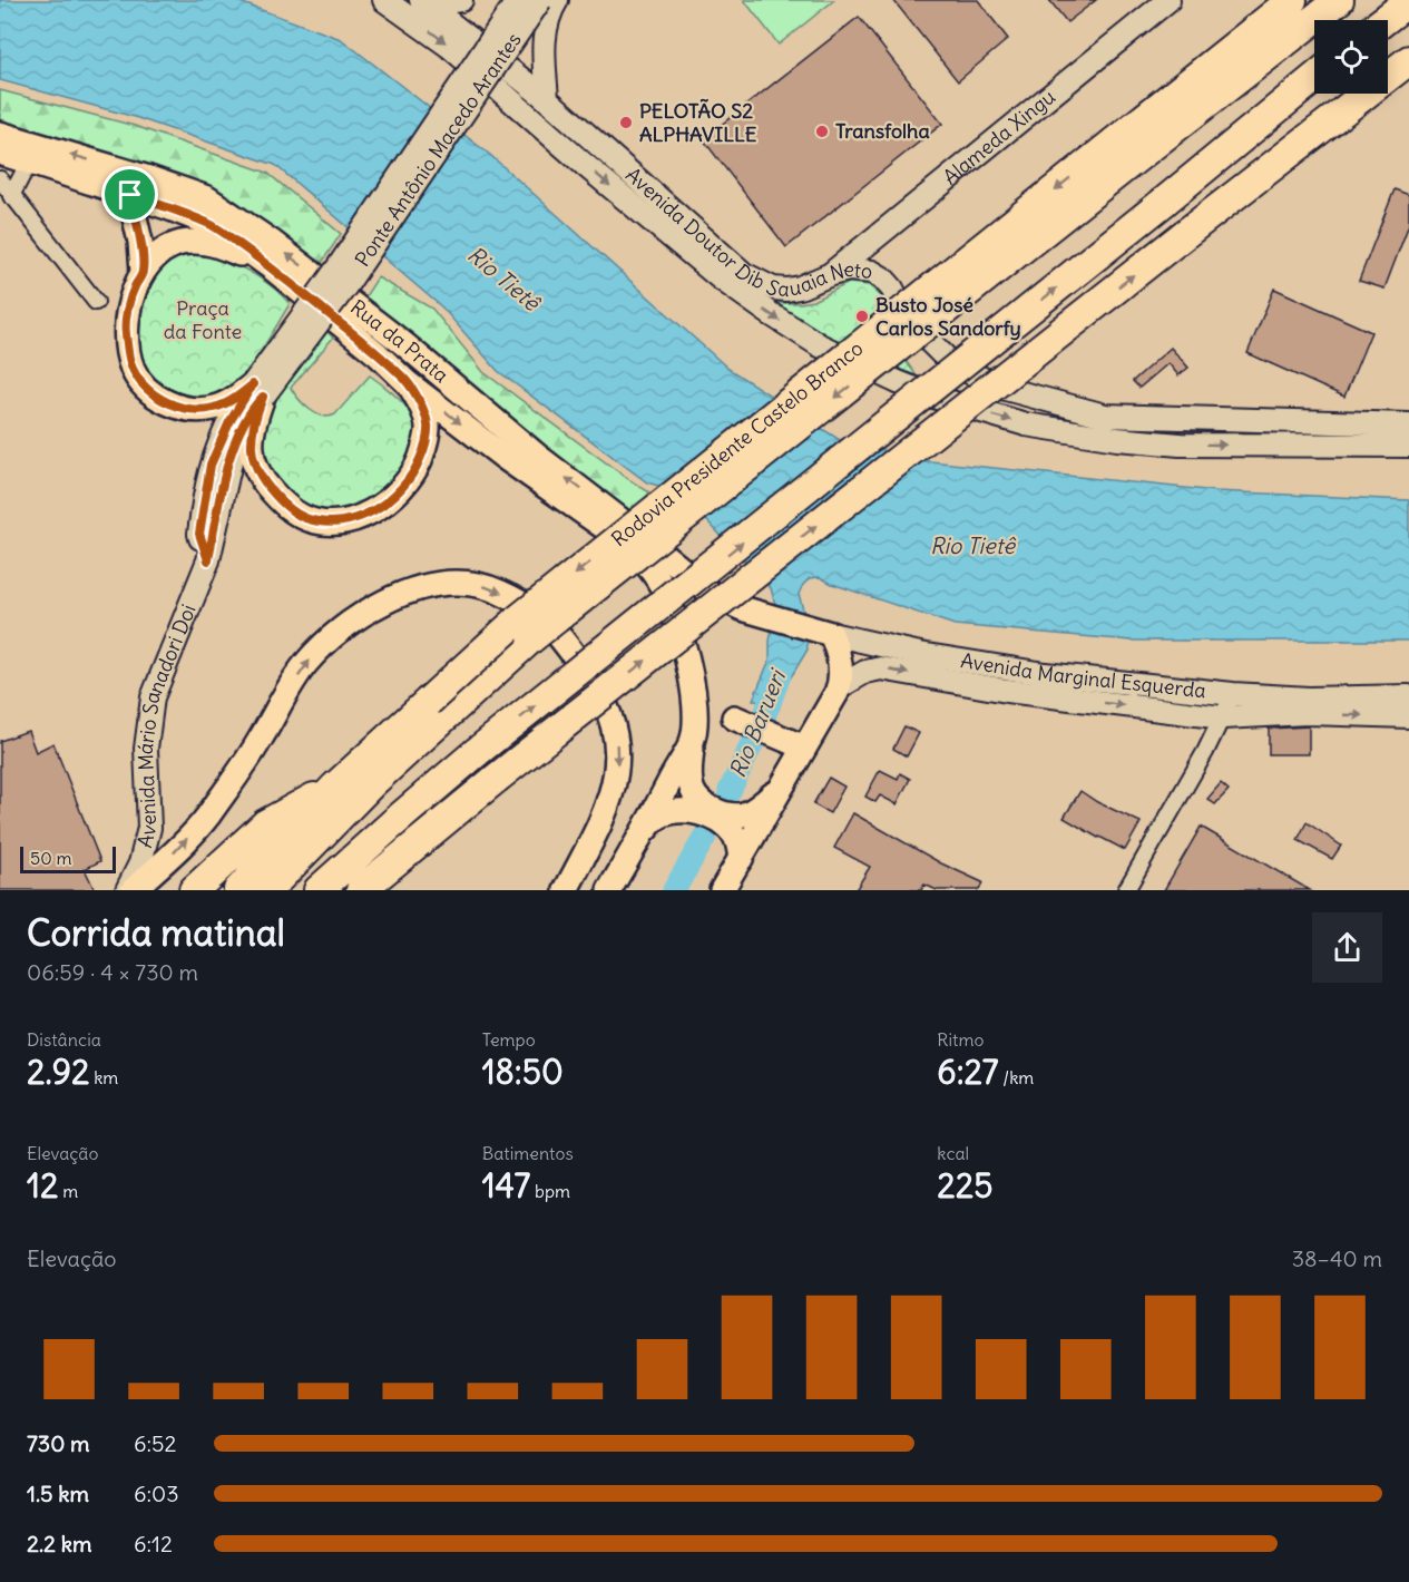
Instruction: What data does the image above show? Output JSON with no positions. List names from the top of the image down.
{
  "streets": {
    "main road": [
      "Alameda Xingu",
      "Ponte Antônio Macedo Arantes",
      "Avenida Doutor Dib Sauaia Neto",
      "Rua da Prata",
      "Avenida Marginal Esquerda",
      "Avenida Mário Sanadori Doi"
    ]
  },
  "crossings": [
    ["Alameda Xingu", "Avenida Doutor Dib Sauaia Neto"],
    ["Ponte Antônio Macedo Arantes", "Avenida Mário Sanadori Doi"],
    ["Rua da Prata", "Avenida Marginal Esquerda"]
  ],
  "water": ["Rio Tietê", "Rio Barueri"],
  "parks": ["Praça da Fonte"],
  "places": ["PELOTÃO S2 ALPHAVILLE", "Transfolha", "Busto José Carlos Sandorfy"],
  "scale_bar": "50 m",
  "page": {
    "scale": "50 m",
    "heading": ["Corrida matinal", "06:59 · 4 × 730 m"],
    "stats": [
      ["Distância", "2.92 km"],
      ["Tempo", "18:50"],
      ["Ritmo", "6:27 /km"],
      ["Elevação", "12 m"],
      ["Batimentos", "147 bpm"],
      ["kcal", "225"]
    ],
    "chart": ["Elevação", "38–40 m"],
    "list": [
      {
        "name": "730 m",
        "note": "6:52"
      },
      {
        "name": "1.5 km",
        "note": "6:03"
      },
      {
        "name": "2.2 km",
        "note": "6:12"
      }
    ]
  }
}
